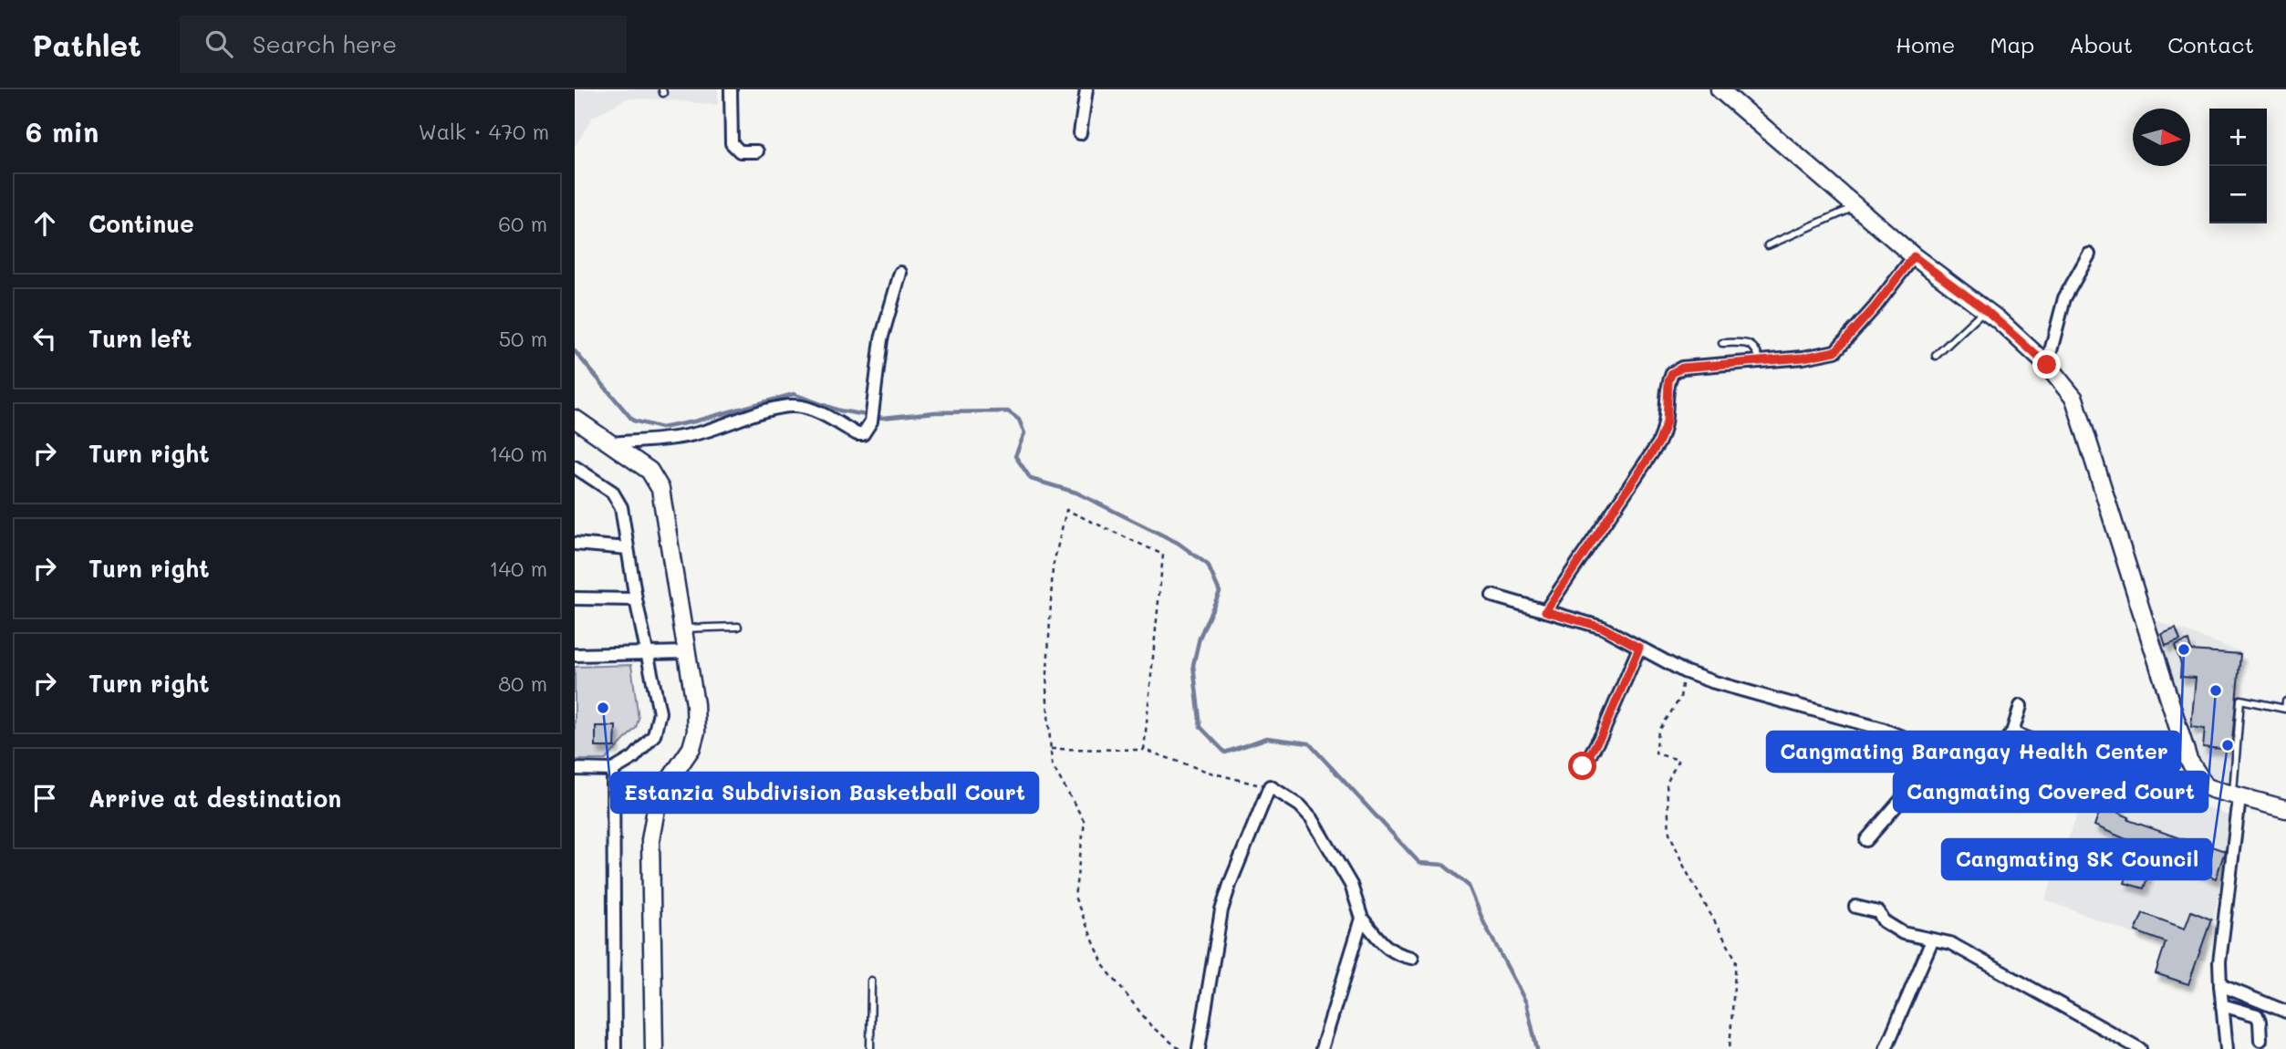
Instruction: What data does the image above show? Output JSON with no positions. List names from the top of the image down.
{
  "places": [
    "Cangmating Barangay Health Center",
    "Cangmating Covered Court",
    "Estanzia Subdivision Basketball Court",
    "Cangmating SK Council"
  ],
  "north": "right",
  "page": {
    "header": "Pathlet",
    "search": "Search here",
    "nav": [
      "Home",
      "Map",
      "About",
      "Contact"
    ],
    "heading": ["6 min", "Walk · 470 m"],
    "map_buttons": ["+", "−"],
    "list": [
      ["Continue", "60 m"],
      ["Turn left", "50 m"],
      ["Turn right", "140 m"],
      ["Turn right", "140 m"],
      ["Turn right", "80 m"],
      "Arrive at destination"
    ]
  }
}
